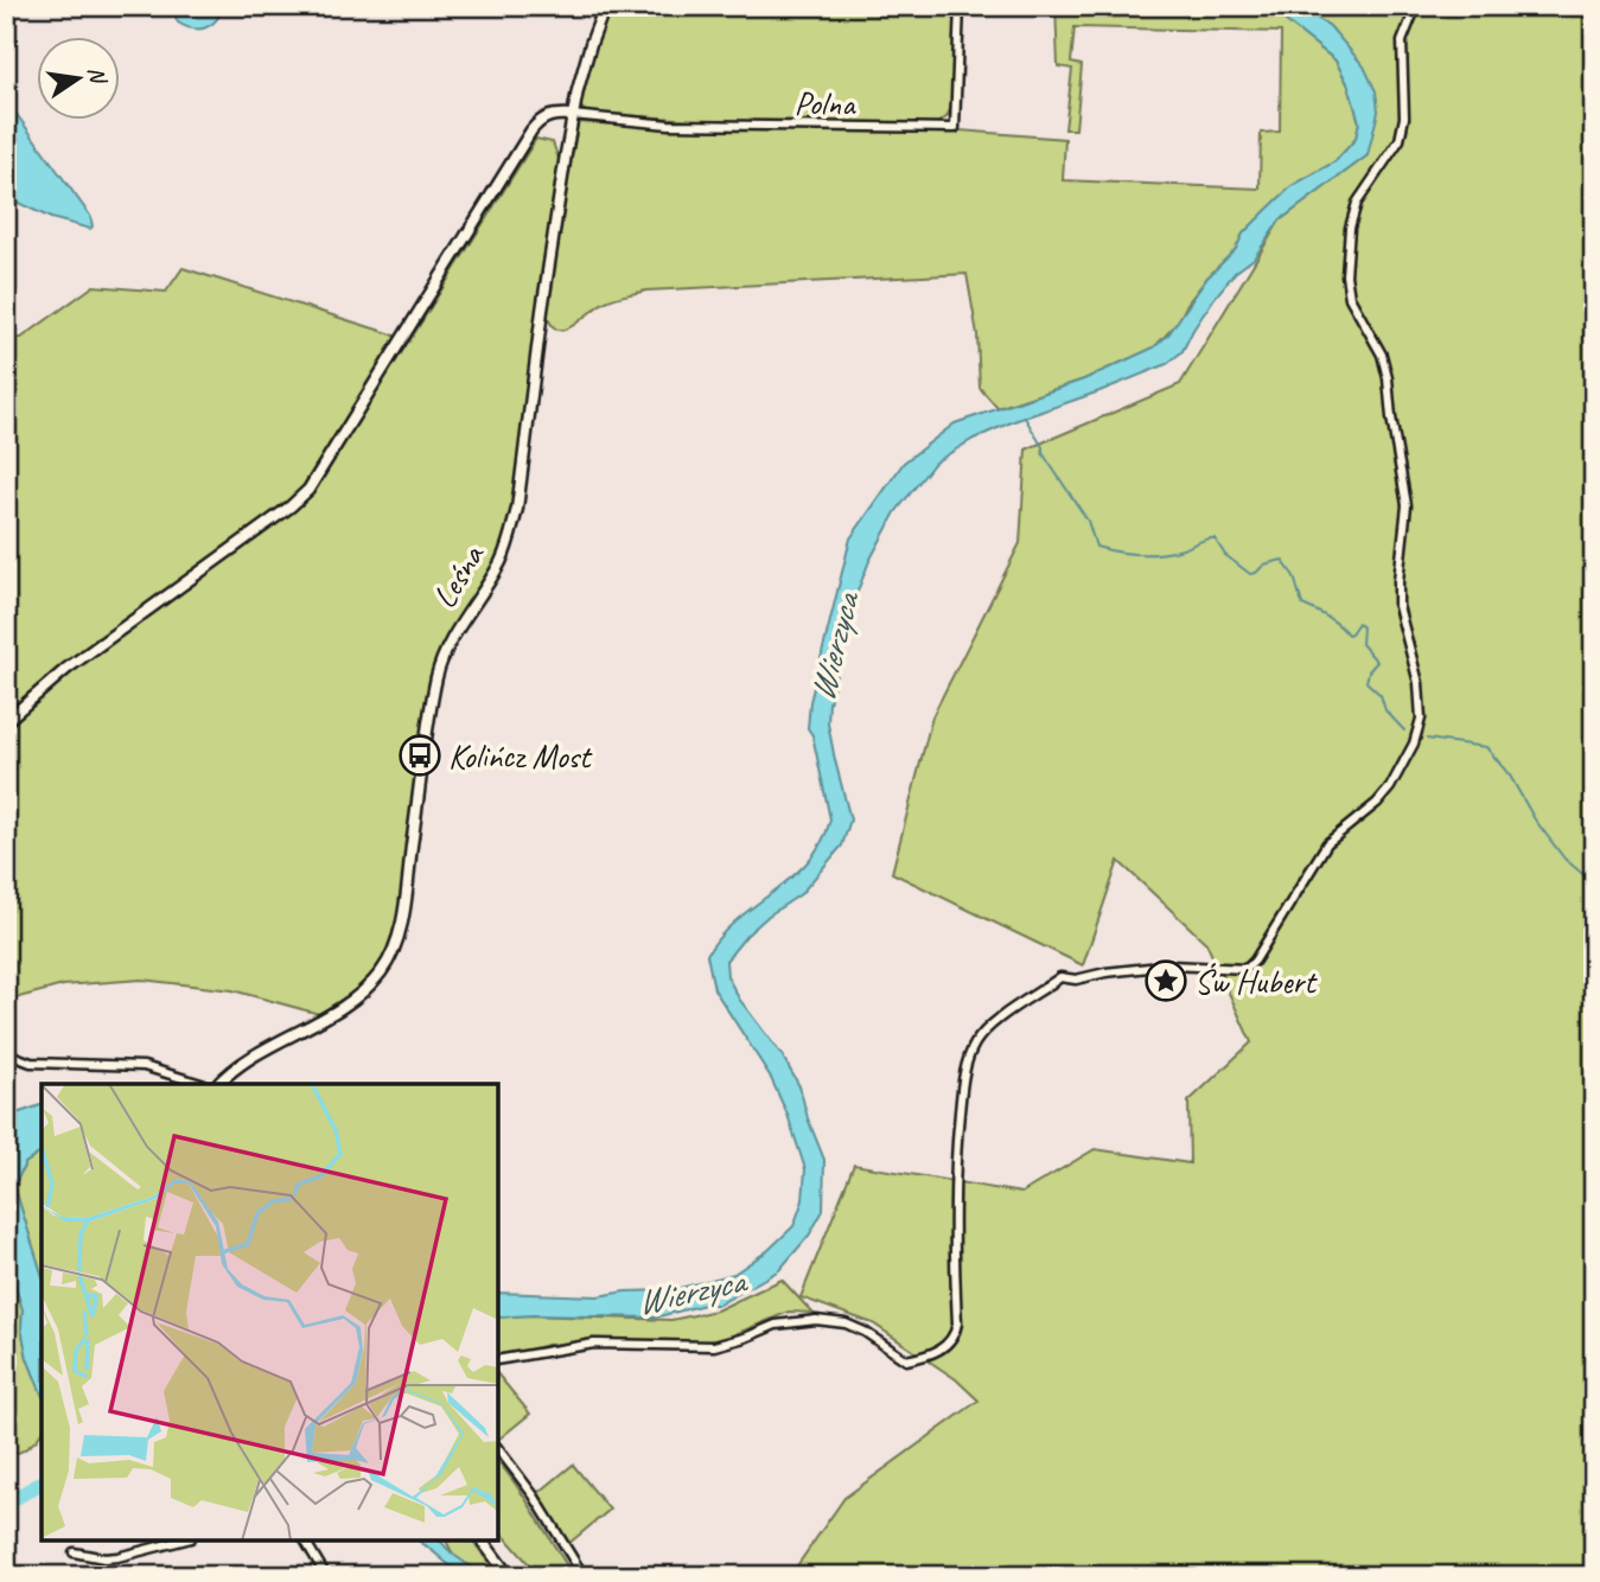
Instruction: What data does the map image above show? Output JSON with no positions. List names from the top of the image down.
{
  "streets": {
    "street": ["Polna", "Leśna"]
  },
  "crossings": [
    ["Polna", "Leśna"]
  ],
  "water": ["Wierzyca"],
  "places": {
    "bus stop": ["Kolińcz Most"],
    "place": ["Św Hubert"]
  },
  "north": "right"
}
